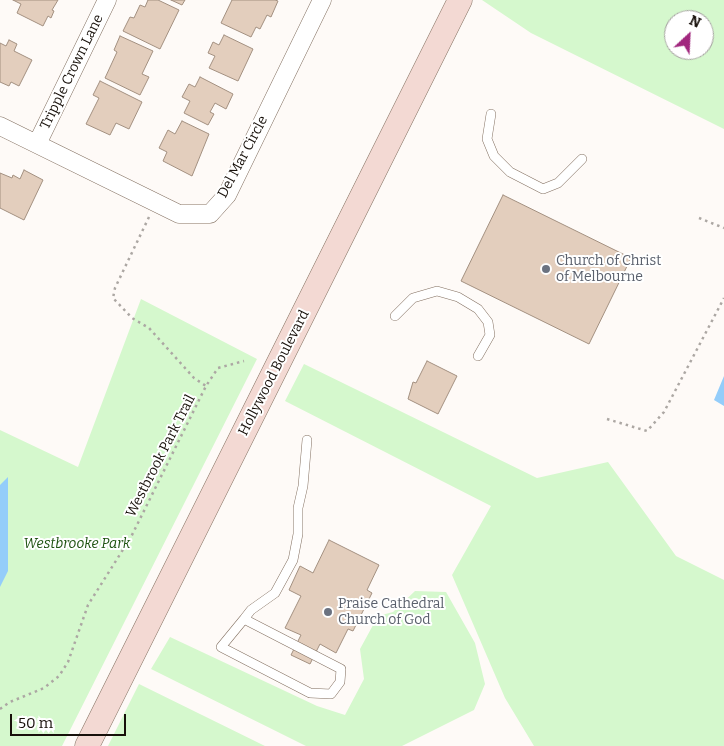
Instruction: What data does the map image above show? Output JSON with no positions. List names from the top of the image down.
{
  "streets": {
    "street": ["Tripple Crown Lane", "Del Mar Circle", "Hollywood Boulevard"],
    "path": ["Westbrook Park Trail"]
  },
  "crossings": [
    ["Tripple Crown Lane", "Del Mar Circle"]
  ],
  "parks": ["Westbrooke Park"],
  "places": ["Church of Christ of Melbourne", "Praise Cathedral Church of God"],
  "scale_bar": "50 m",
  "north": "top right"
}
